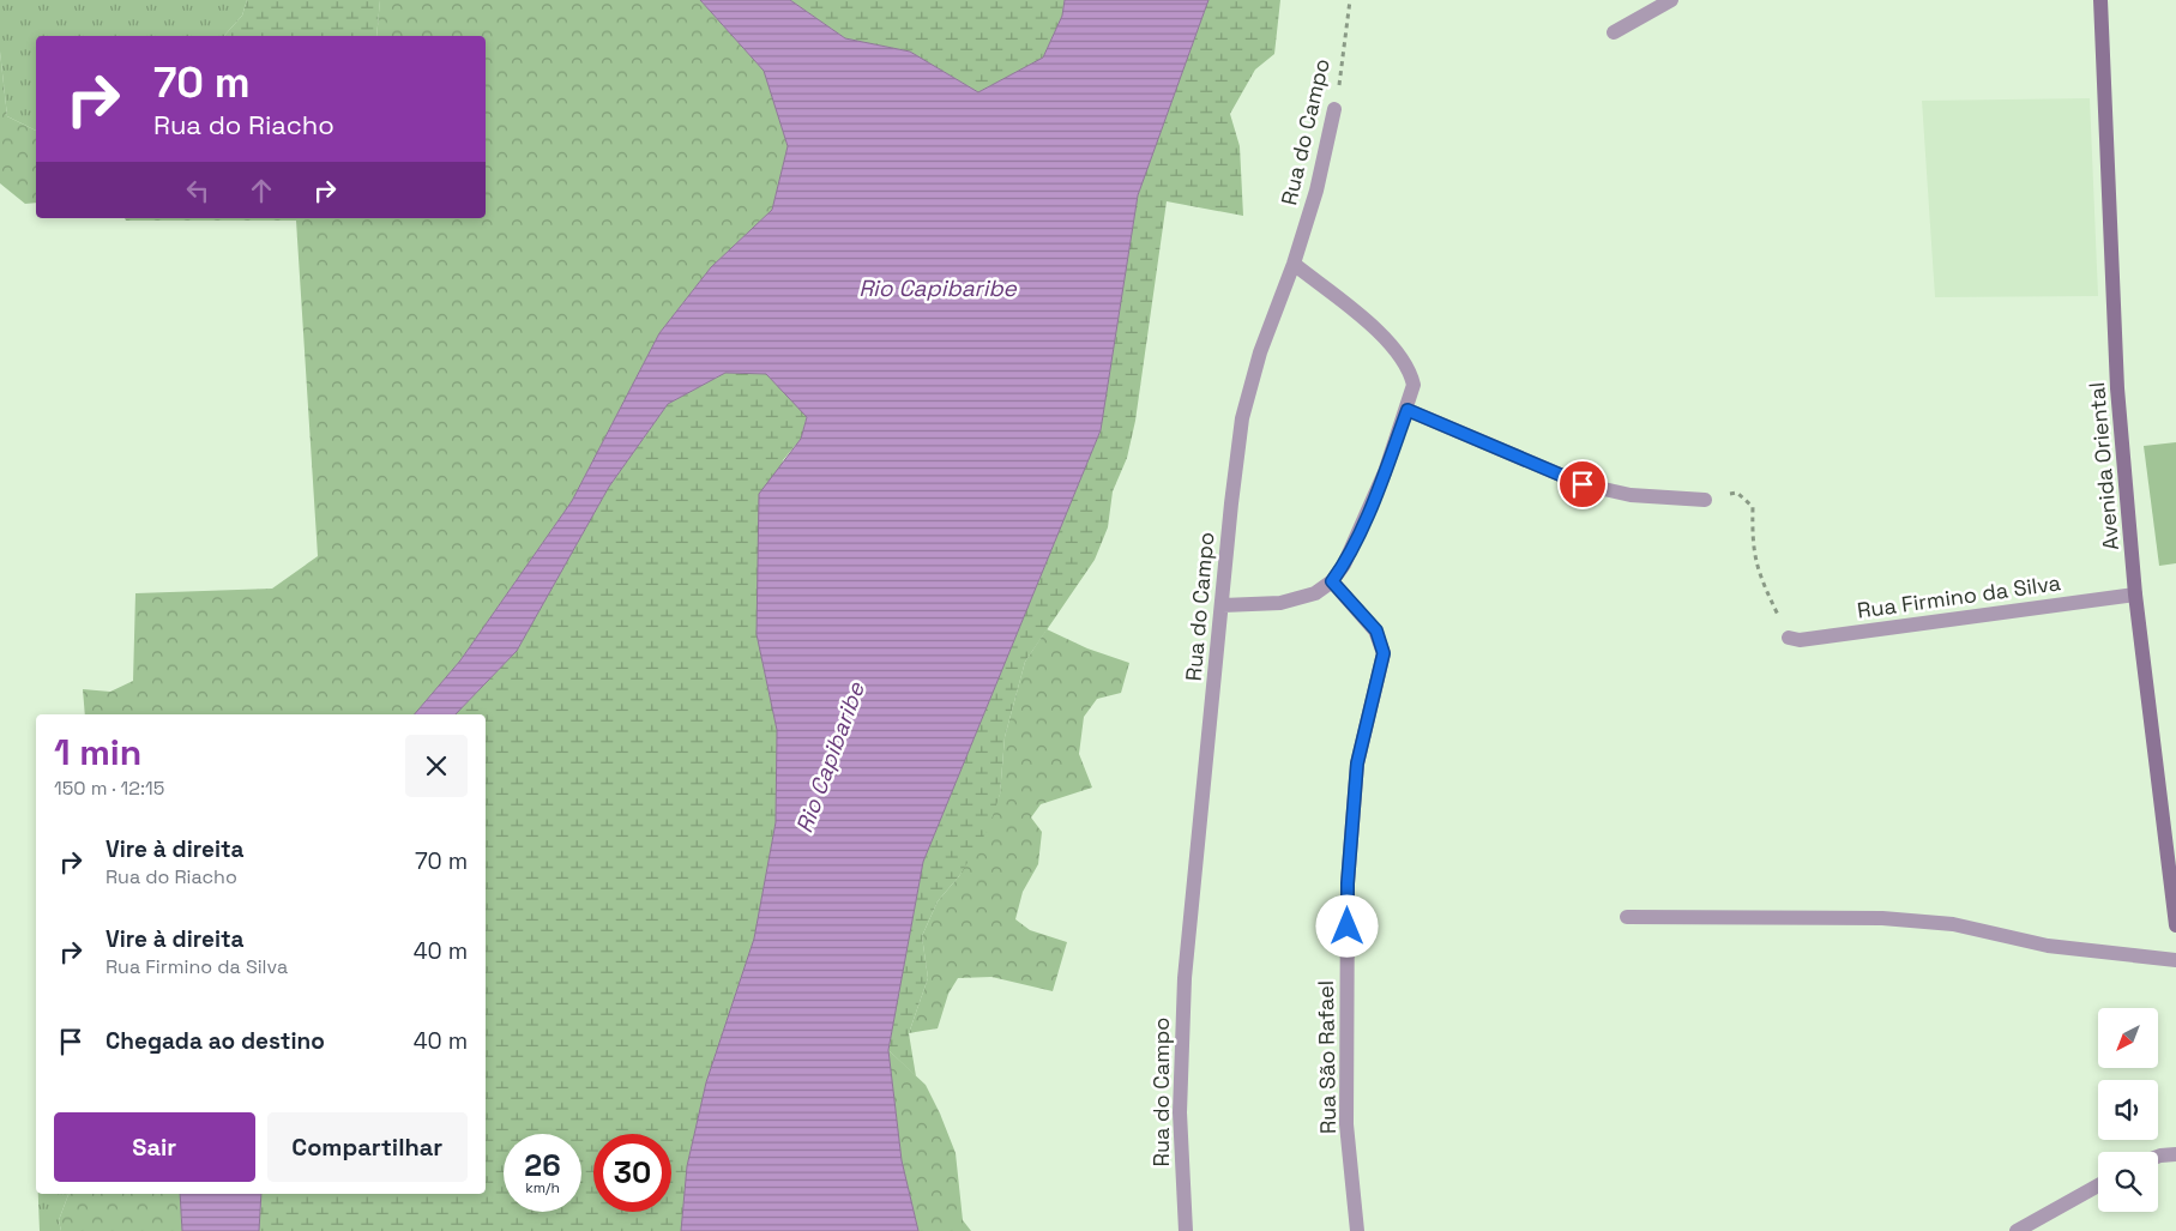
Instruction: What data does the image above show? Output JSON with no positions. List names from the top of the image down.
{
  "streets": {
    "street": [
      "Rua do Campo",
      "Avenida Oriental",
      "Rua Firmino da Silva",
      "Rua São Rafael"
    ]
  },
  "crossings": [
    ["Avenida Oriental", "Rua Firmino da Silva"]
  ],
  "water": ["Rio Capibaribe"],
  "north": "bottom left",
  "page": {
    "turn": ["70 m", "Rua do Riacho"],
    "heading": ["1 min", "150 m · 12:15"],
    "list": [
      {
        "name": "Vire à direita",
        "note": "Rua do Riacho",
        "value": "70 m"
      },
      {
        "name": "Vire à direita",
        "note": "Rua Firmino da Silva",
        "value": "40 m"
      },
      {
        "name": "Chegada ao destino",
        "value": "40 m"
      }
    ],
    "buttons": ["Sair", "Compartilhar"],
    "speed": "26 km/h",
    "limit": "30"
  }
}
